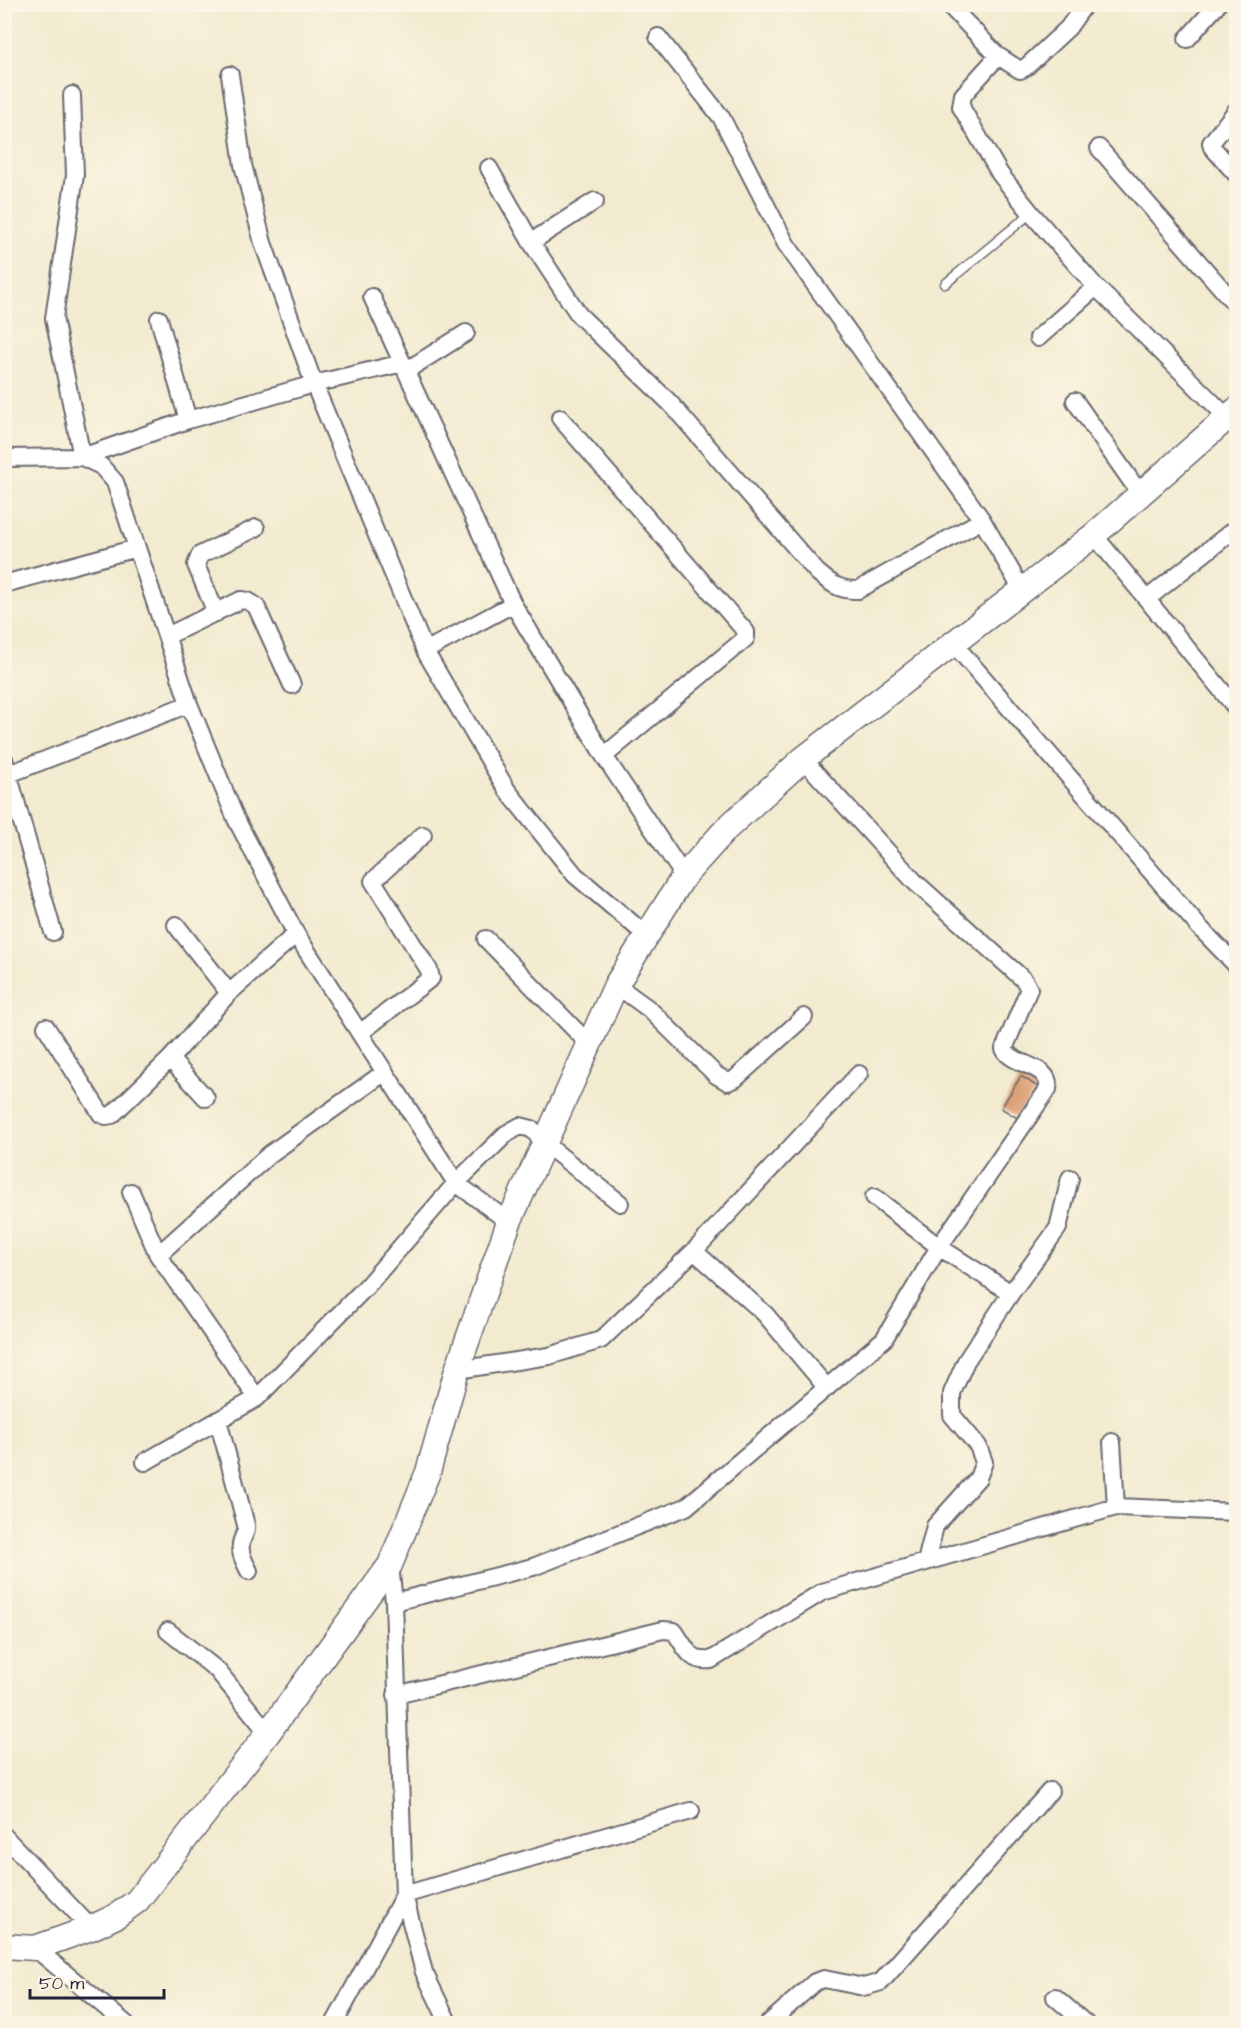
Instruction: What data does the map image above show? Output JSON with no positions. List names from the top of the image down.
{
  "scale_bar": "50 m"
}
